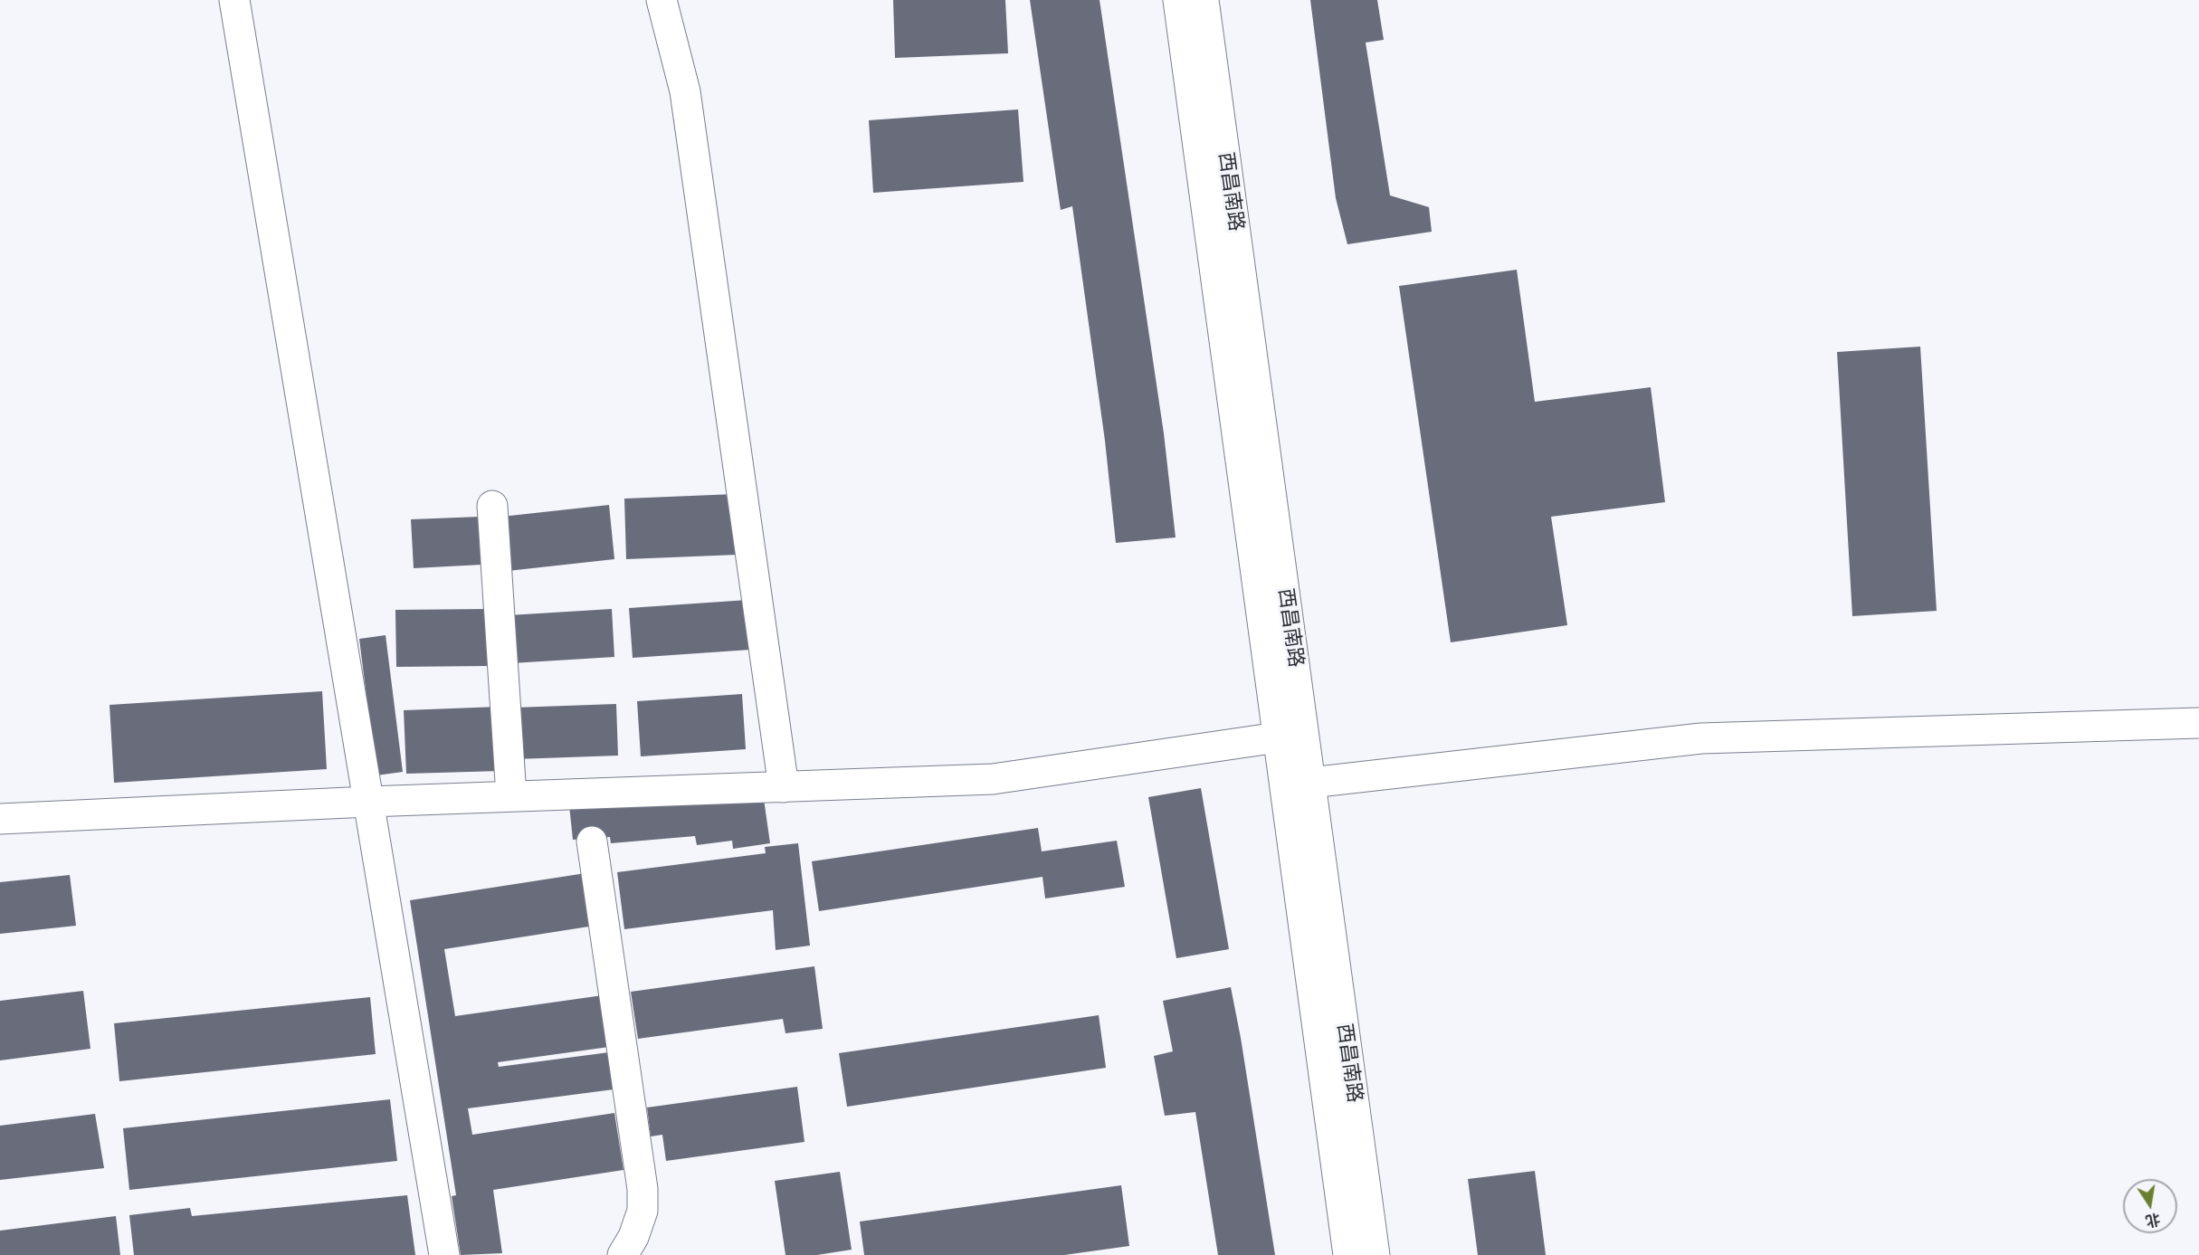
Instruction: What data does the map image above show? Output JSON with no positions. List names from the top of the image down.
{
  "streets": {
    "street": ["西昌南路"]
  },
  "north": "bottom"
}
